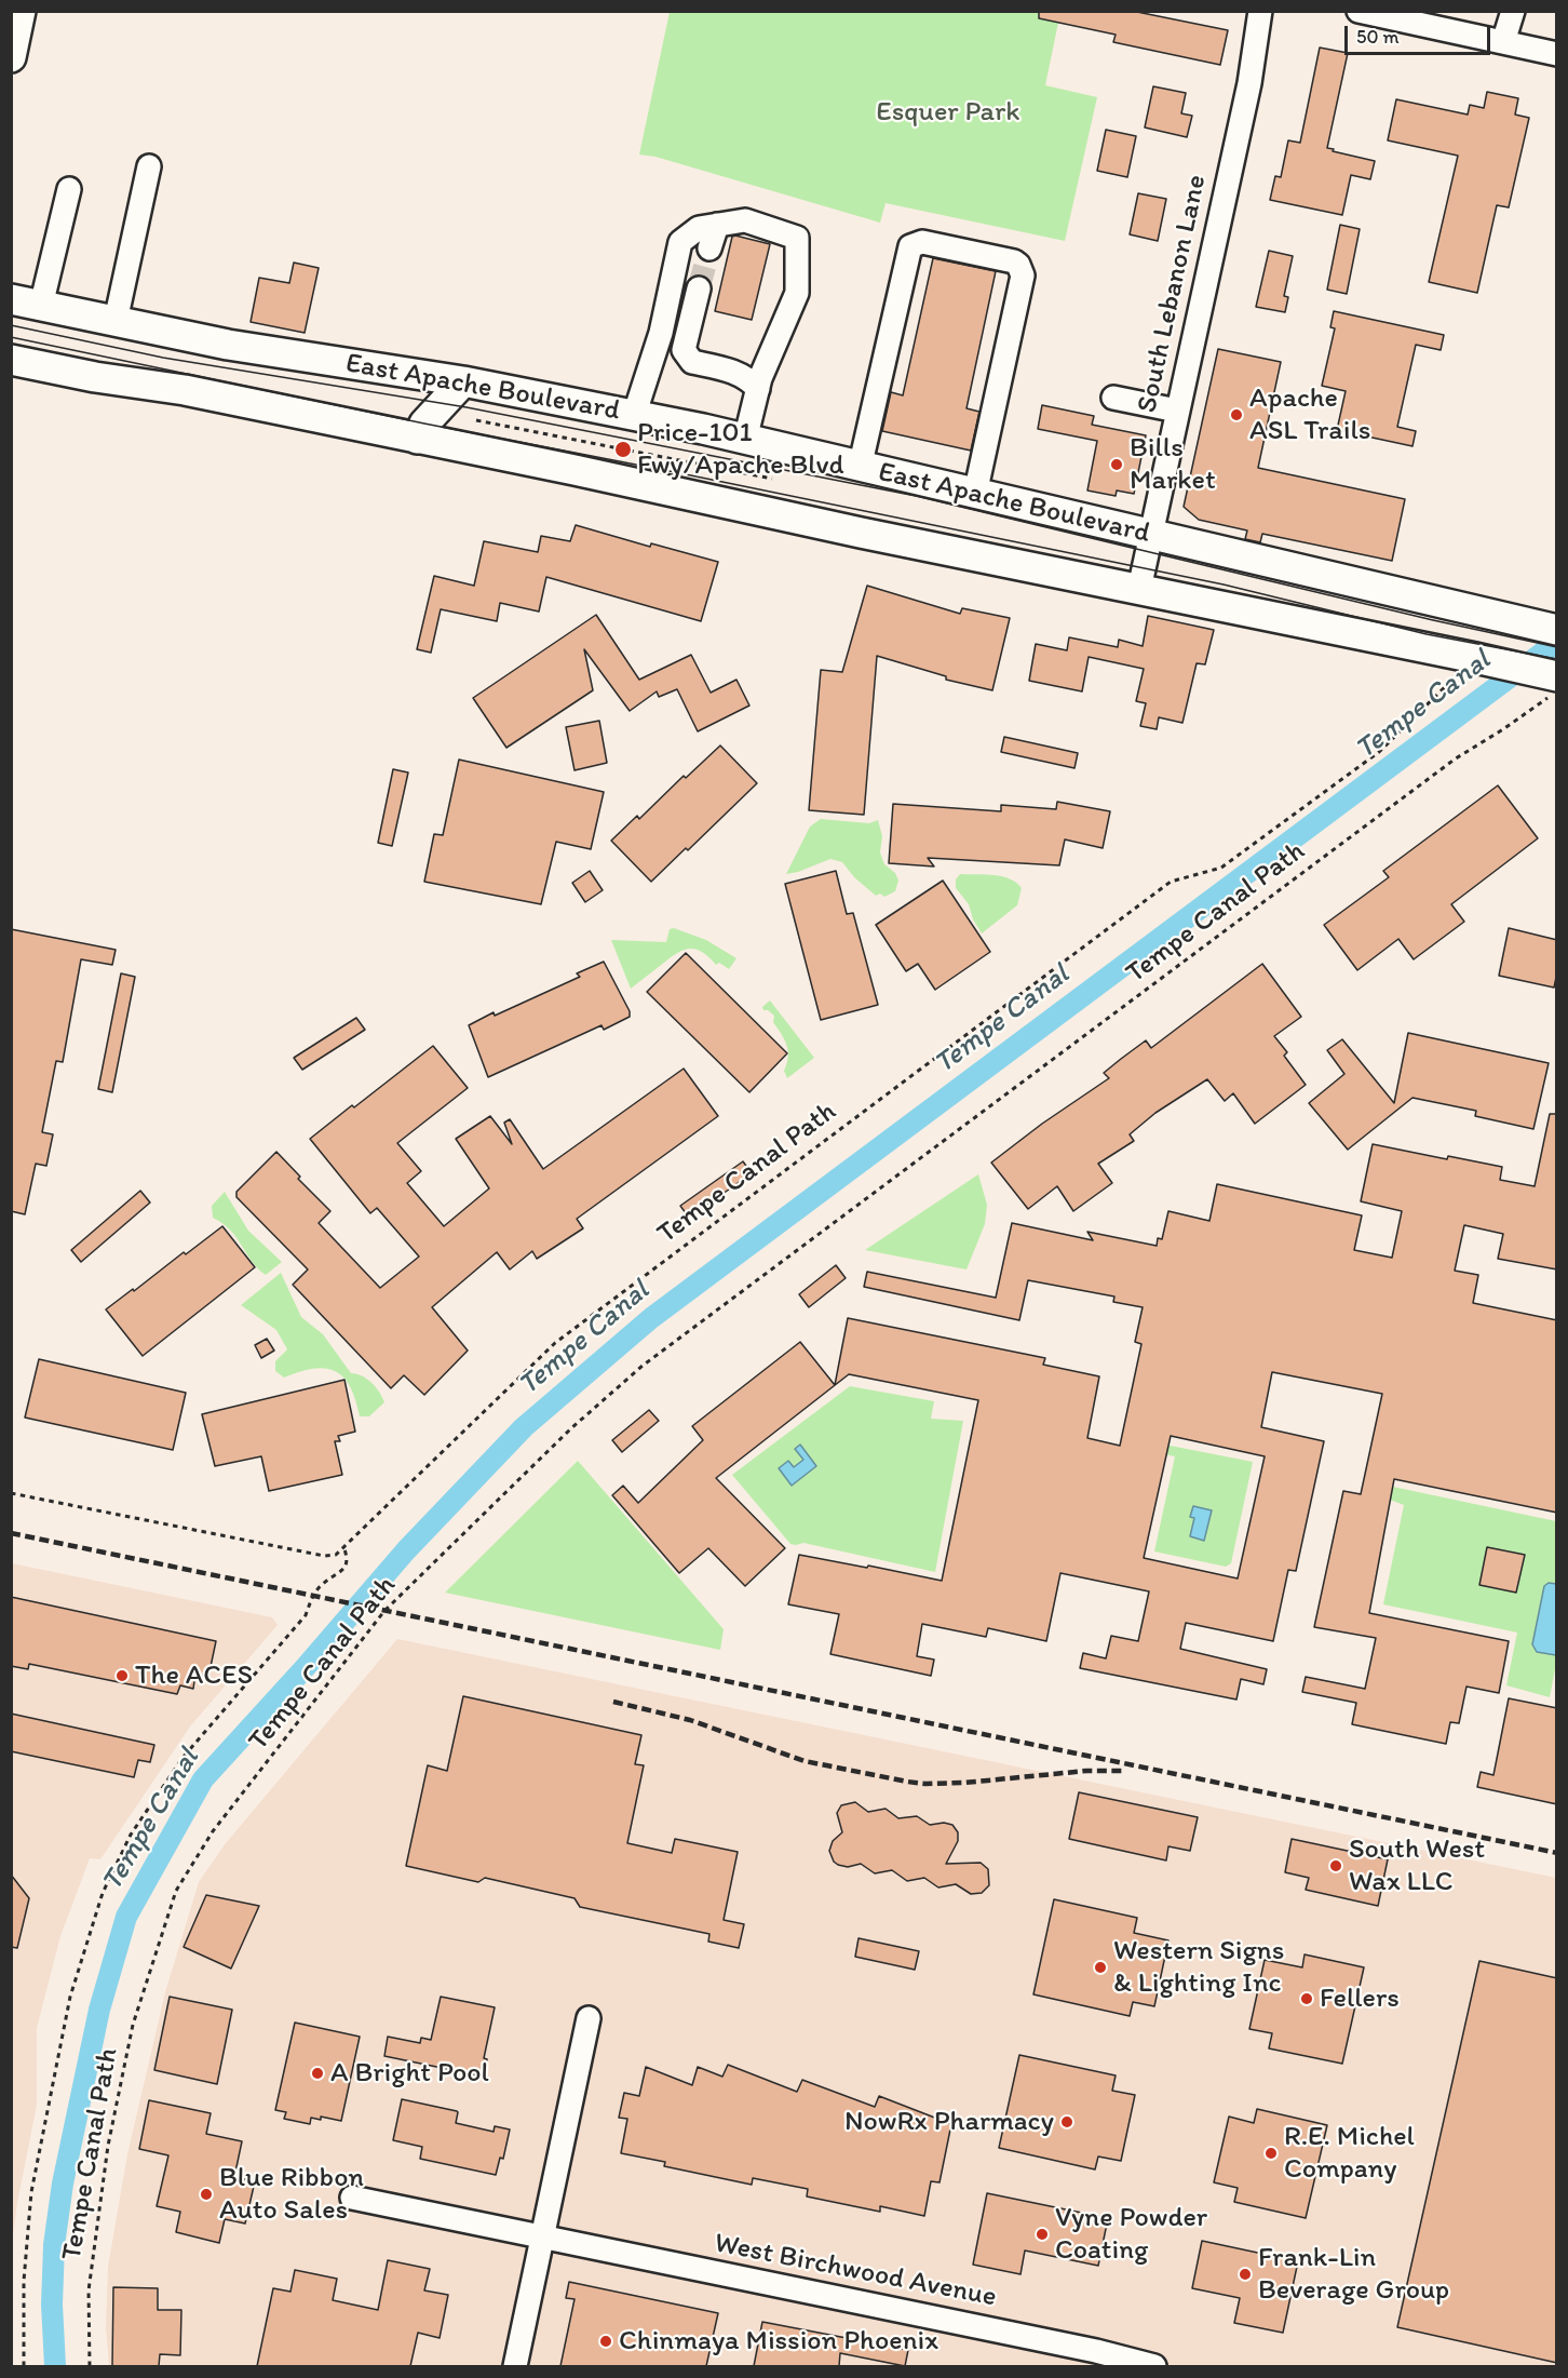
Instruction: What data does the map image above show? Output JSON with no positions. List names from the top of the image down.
{
  "streets": {
    "main road": ["East Apache Boulevard"],
    "street": ["South Lebanon Lane", "West Birchwood Avenue"],
    "path": ["Tempe Canal Path"]
  },
  "crossings": [
    ["South Lebanon Lane", "East Apache Boulevard"],
    ["East Apache Boulevard", "Tempe Canal Path"]
  ],
  "water": ["Tempe Canal"],
  "parks": ["Esquer Park"],
  "places": [
    "Apache ASL Trails",
    "Price-101 Fwy/Apache Blvd",
    "Bills Market",
    "The ACES",
    "South West Wax LLC",
    "Western Signs & Lighting Inc",
    "Fellers",
    "A Bright Pool",
    "NowRx Pharmacy",
    "R.E. Michel Company",
    "Blue Ribbon Auto Sales",
    "Vyne Powder Coating",
    "Frank-Lin Beverage Group",
    "Chinmaya Mission Phoenix"
  ],
  "scale_bar": "50 m"
}
